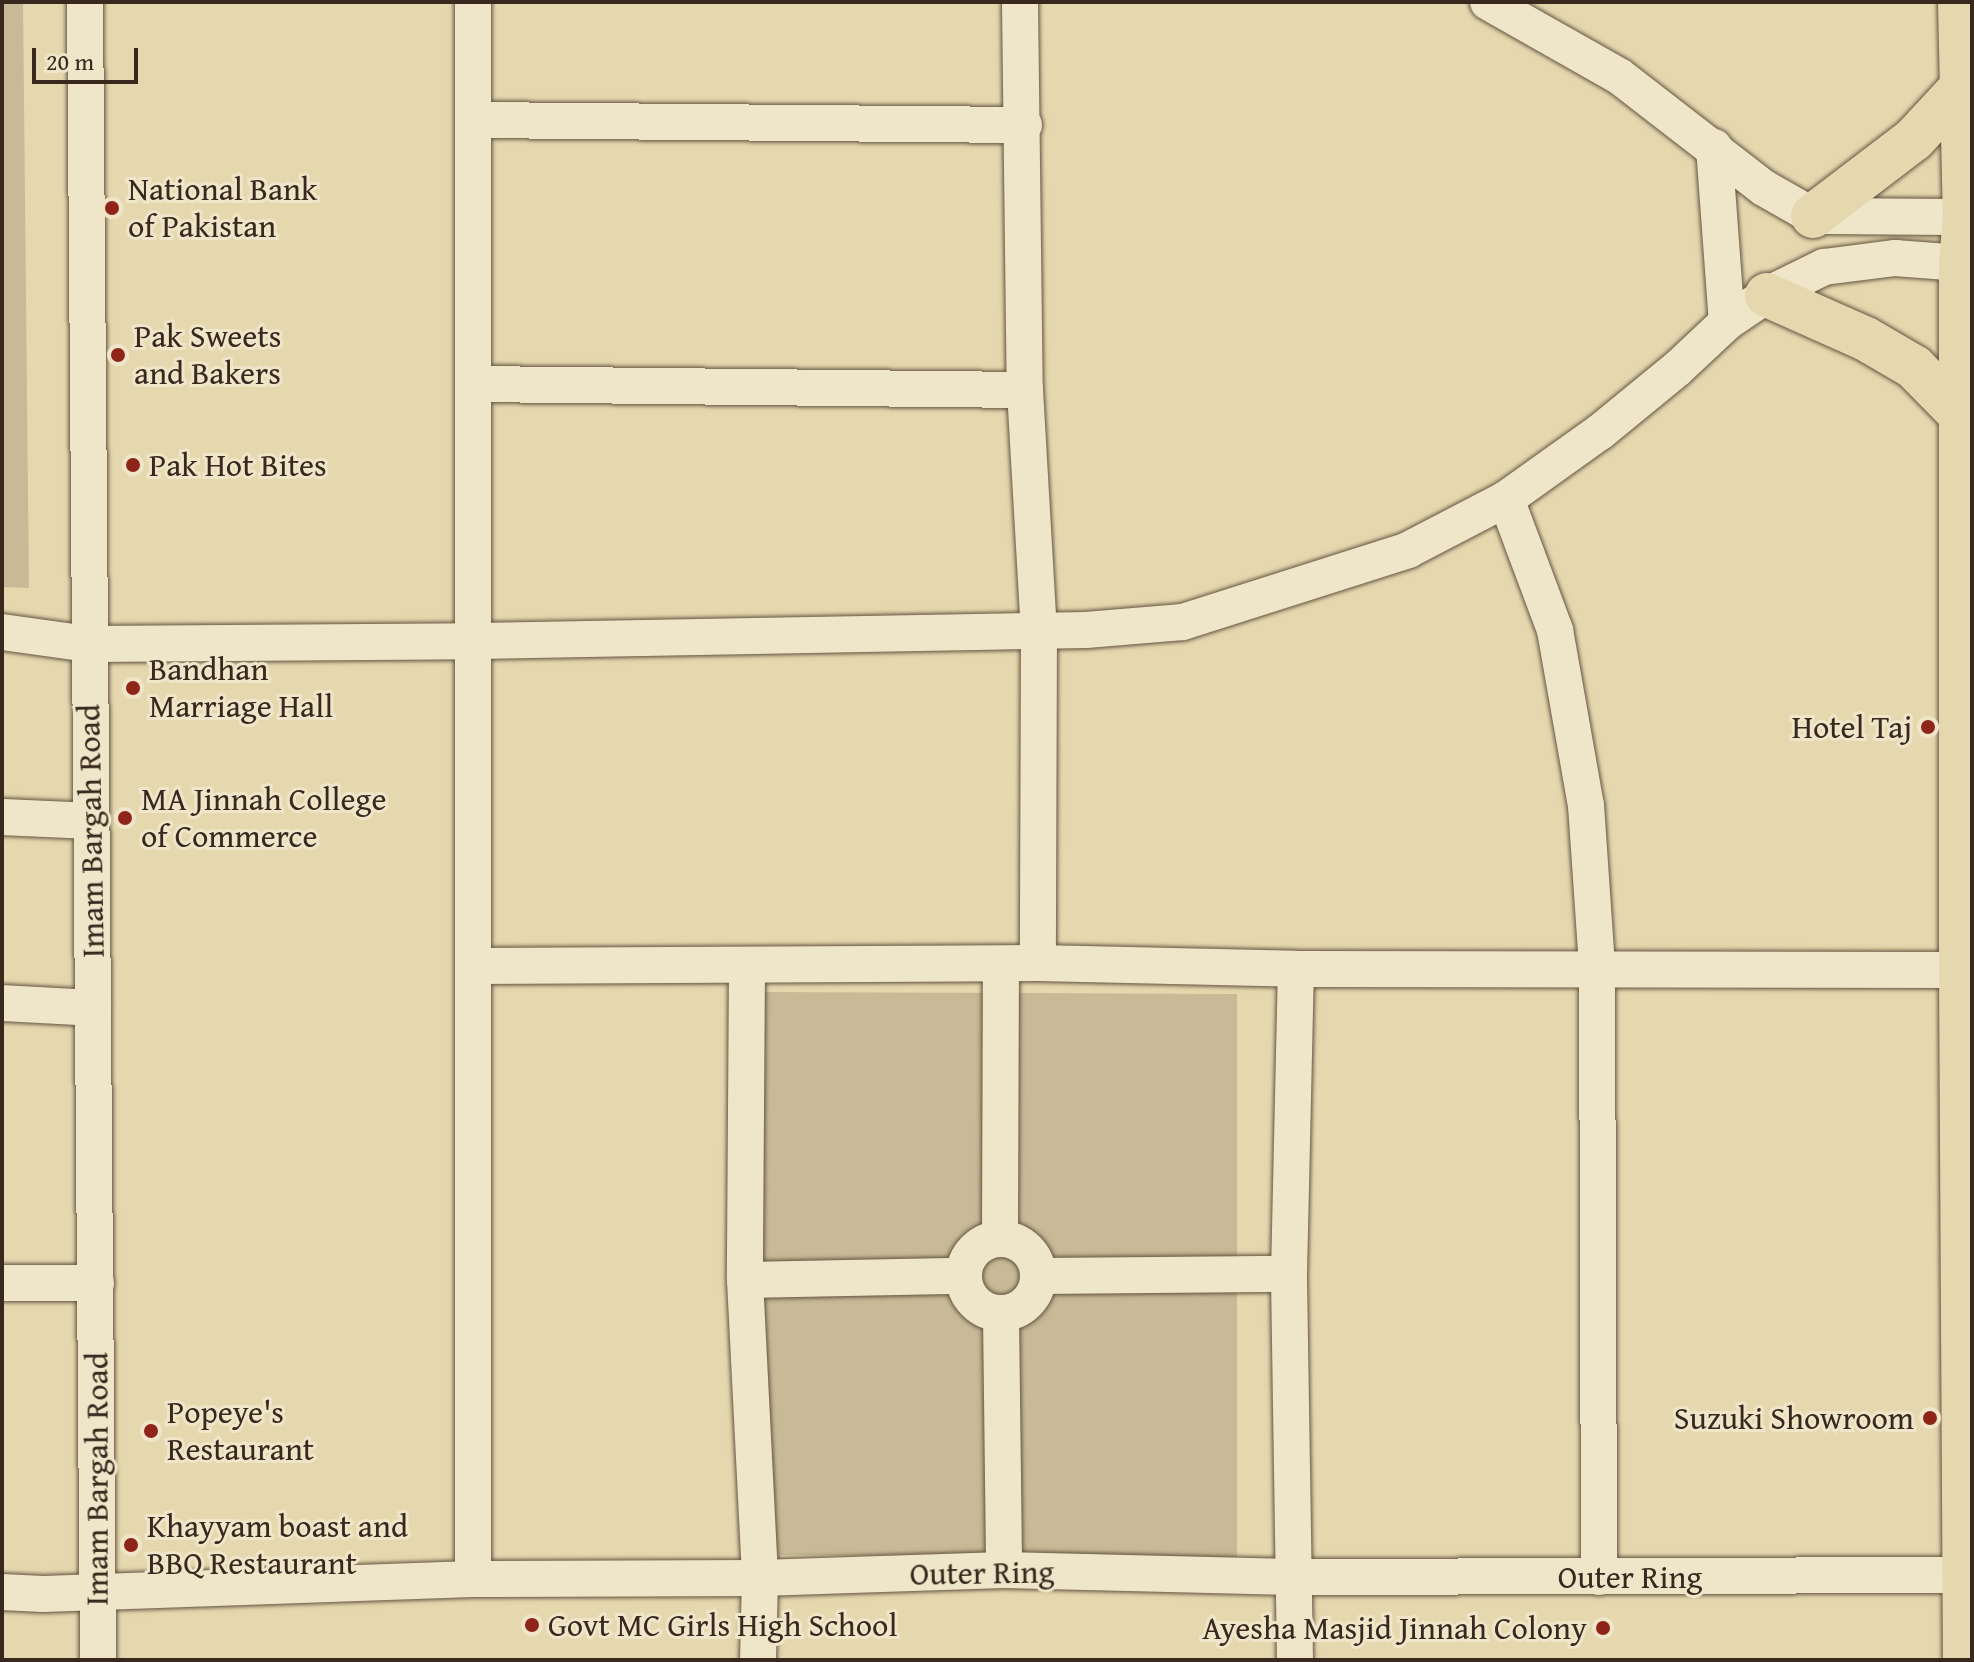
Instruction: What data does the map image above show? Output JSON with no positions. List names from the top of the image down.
{
  "streets": {
    "street": ["Imam Bargah Road", "Outer Ring"]
  },
  "crossings": [
    ["Imam Bargah Road", "Outer Ring"]
  ],
  "places": [
    "National Bank of Pakistan",
    "Pak Sweets and Bakers",
    "Pak Hot Bites",
    "Bandhan Marriage Hall",
    "Hotel Taj",
    "MA Jinnah College of Commerce",
    "Suzuki Showroom",
    "Popeye's Restaurant",
    "Khayyam boast and BBQ Restaurant",
    "Govt MC Girls High School",
    "Ayesha Masjid Jinnah Colony"
  ],
  "scale_bar": "20 m"
}
